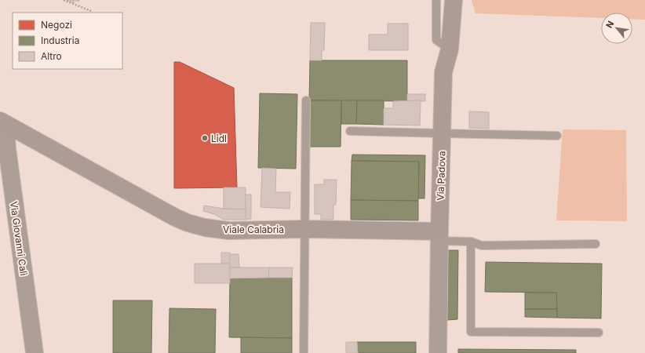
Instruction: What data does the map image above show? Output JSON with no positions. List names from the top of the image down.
{
  "streets": {
    "main road": ["Via Padova", "Viale Calabria"],
    "street": ["Via Giovanni Calì"]
  },
  "crossings": [
    ["Via Padova", "Viale Calabria"],
    ["Viale Calabria", "Via Giovanni Calì"]
  ],
  "places": ["Lidl"],
  "legend": ["Negozi", "Industria", "Altro"],
  "north": "top left"
}
